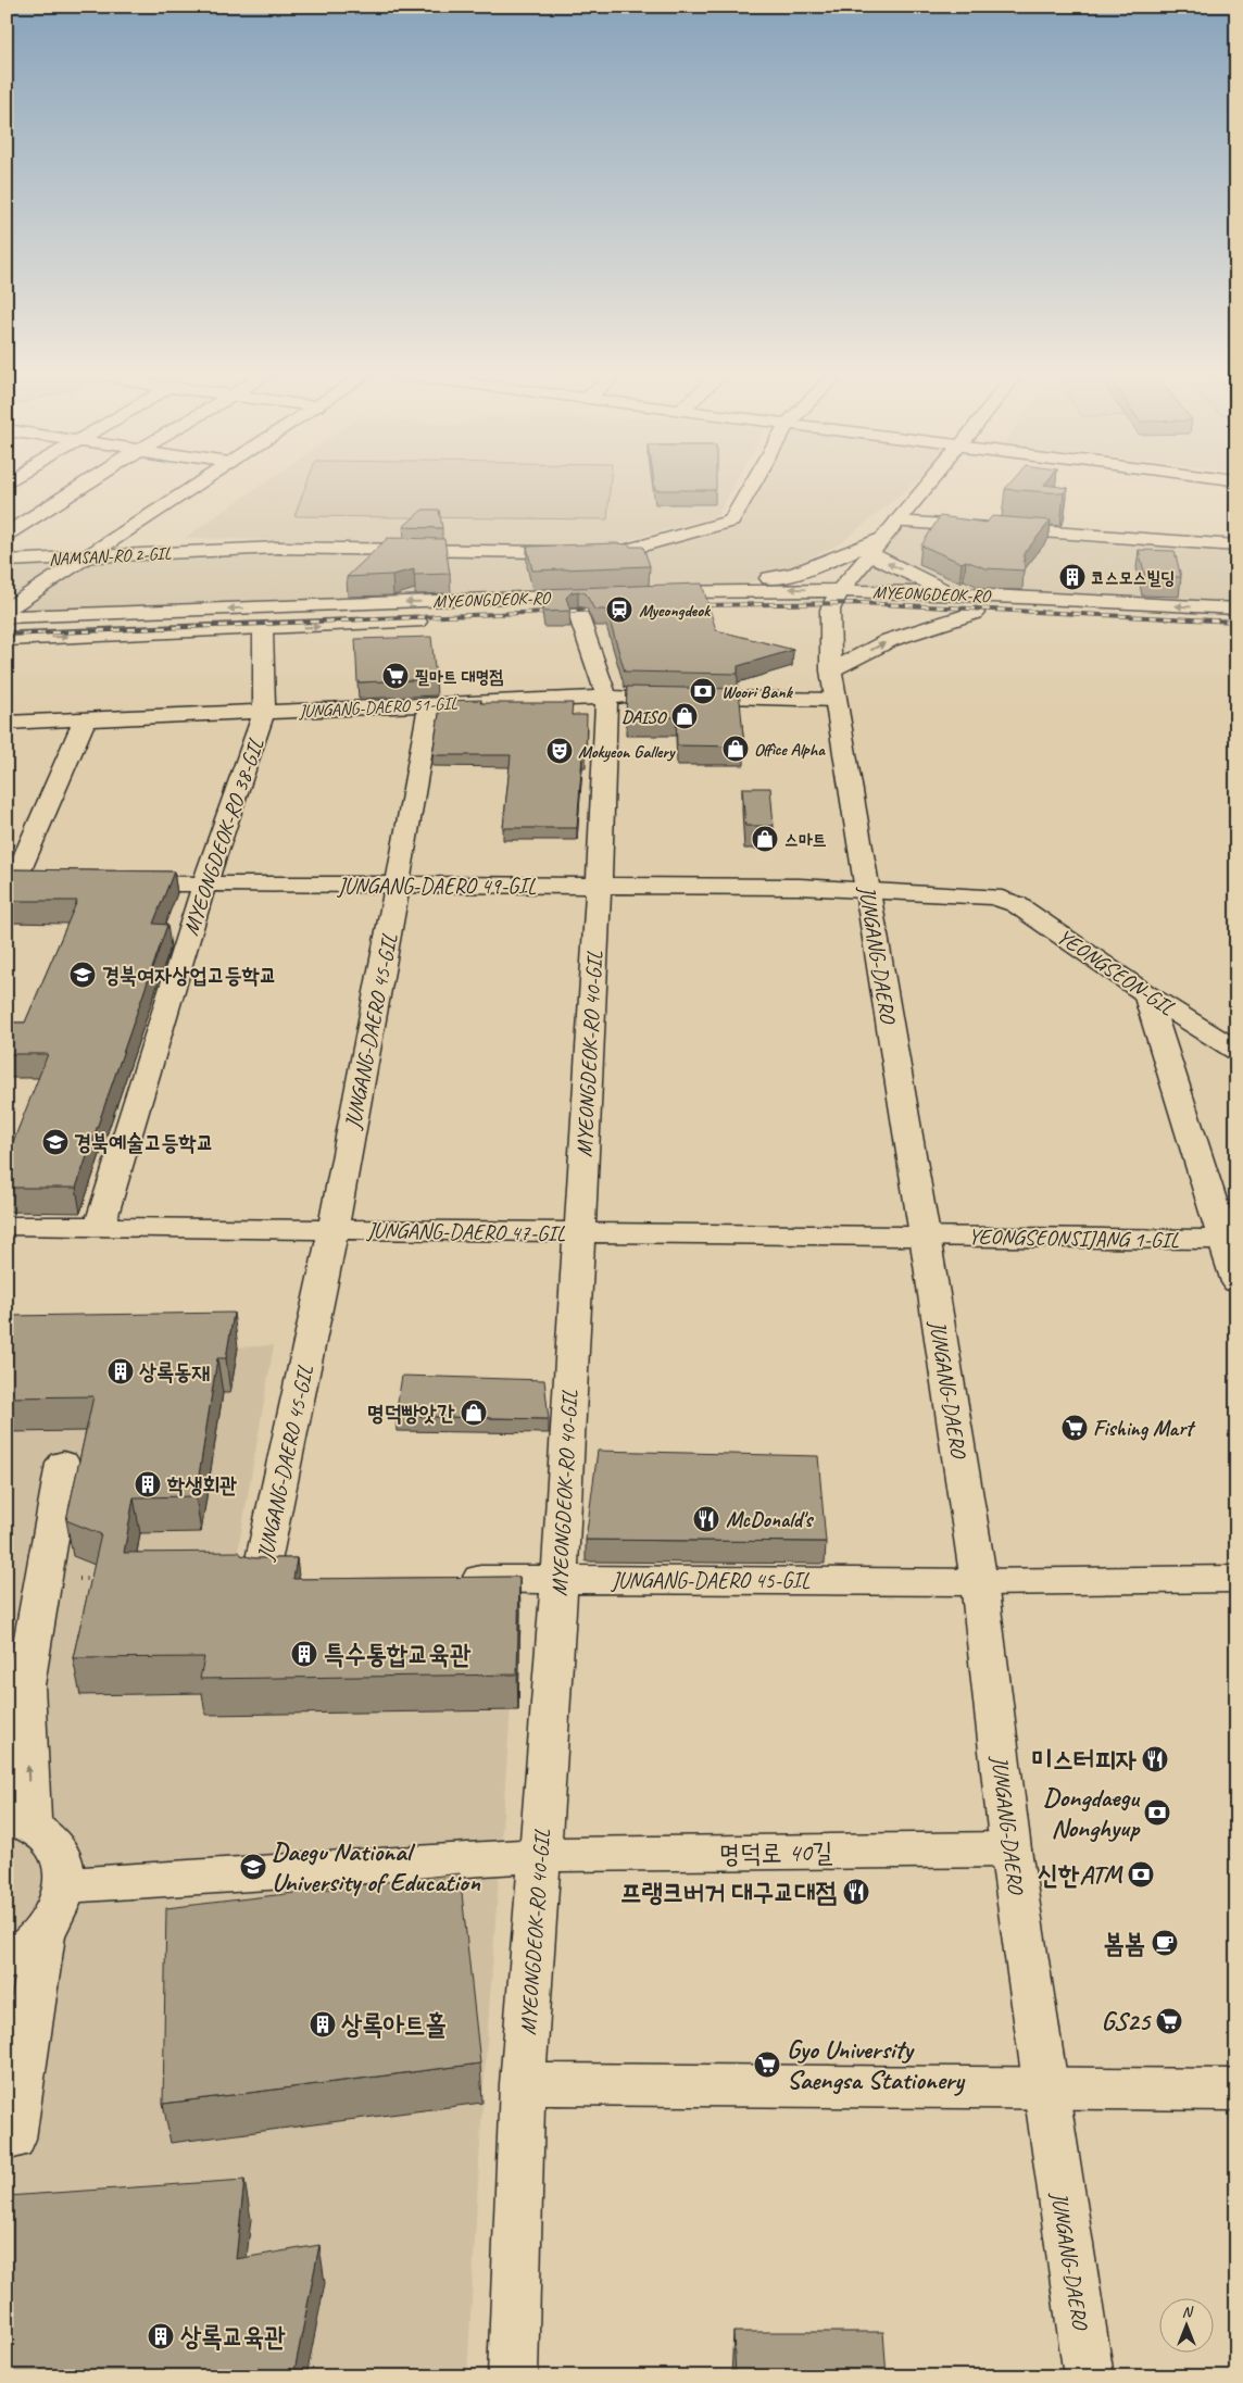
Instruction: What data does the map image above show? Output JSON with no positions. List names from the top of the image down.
{
  "streets": {
    "street": [
      "NAMSAN-RO 2-GIL",
      "MYEONGDEOK-RO",
      "JUNGANG-DAERO 51-GIL",
      "MYEONGDEOK-RO 38-GIL",
      "JUNGANG-DAERO 49-GIL",
      "JUNGANG-DAERO",
      "YEONGSEON-GIL",
      "JUNGANG-DAERO 45-GIL",
      "MYEONGDEOK-RO 40-GIL",
      "JUNGANG-DAERO 47-GIL",
      "YEONGSEONSIJANG 1-GIL",
      "명덕로 40길"
    ]
  },
  "crossings": [
    ["MYEONGDEOK-RO", "MYEONGDEOK-RO 38-GIL"],
    ["MYEONGDEOK-RO", "JUNGANG-DAERO"],
    ["MYEONGDEOK-RO", "MYEONGDEOK-RO 40-GIL"],
    ["JUNGANG-DAERO 51-GIL", "MYEONGDEOK-RO 38-GIL"],
    ["JUNGANG-DAERO 51-GIL", "JUNGANG-DAERO 45-GIL"],
    ["JUNGANG-DAERO 51-GIL", "MYEONGDEOK-RO 40-GIL"],
    ["MYEONGDEOK-RO 38-GIL", "JUNGANG-DAERO 49-GIL"],
    ["MYEONGDEOK-RO 38-GIL", "JUNGANG-DAERO 47-GIL"],
    ["JUNGANG-DAERO 49-GIL", "JUNGANG-DAERO"],
    ["JUNGANG-DAERO 49-GIL", "YEONGSEON-GIL"],
    ["JUNGANG-DAERO 49-GIL", "JUNGANG-DAERO 45-GIL"],
    ["JUNGANG-DAERO 49-GIL", "MYEONGDEOK-RO 40-GIL"],
    ["JUNGANG-DAERO", "YEONGSEON-GIL"],
    ["JUNGANG-DAERO", "JUNGANG-DAERO 45-GIL"],
    ["JUNGANG-DAERO", "JUNGANG-DAERO 47-GIL"],
    ["JUNGANG-DAERO", "YEONGSEONSIJANG 1-GIL"],
    ["JUNGANG-DAERO", "명덕로 40길"],
    ["JUNGANG-DAERO 45-GIL", "MYEONGDEOK-RO 40-GIL"],
    ["JUNGANG-DAERO 45-GIL", "JUNGANG-DAERO 47-GIL"],
    ["MYEONGDEOK-RO 40-GIL", "JUNGANG-DAERO 47-GIL"],
    ["MYEONGDEOK-RO 40-GIL", "명덕로 40길"],
    ["JUNGANG-DAERO 47-GIL", "YEONGSEONSIJANG 1-GIL"]
  ],
  "places": {
    "building": [
      "코스모스빌딩",
      "상록동재",
      "학생회관",
      "특수통합교육관",
      "상록아트홀",
      "상록교육관"
    ],
    "station": ["Myeongdeok"],
    "supermarket": [
      "필마트 대명점",
      "Fishing Mart",
      "GS25",
      "Gyo University Saengsa Stationery"
    ],
    "bank": ["Woori Bank", "Dongdaegu Nonghyup", "신한ATM"],
    "shop": [
      "DAISO",
      "Office Alpha",
      "스마트",
      "명덕빵앗간"
    ],
    "theatre": ["Mokyeon Gallery"],
    "school or university": ["경북여자상업고등학교", "경북예술고등학교", "Daegu National University of Education"],
    "restaurant": ["McDonald's", "미스터피자", "프랭크버거 대구교대점"],
    "cafe": ["봄봄"]
  },
  "north": "top"
}
